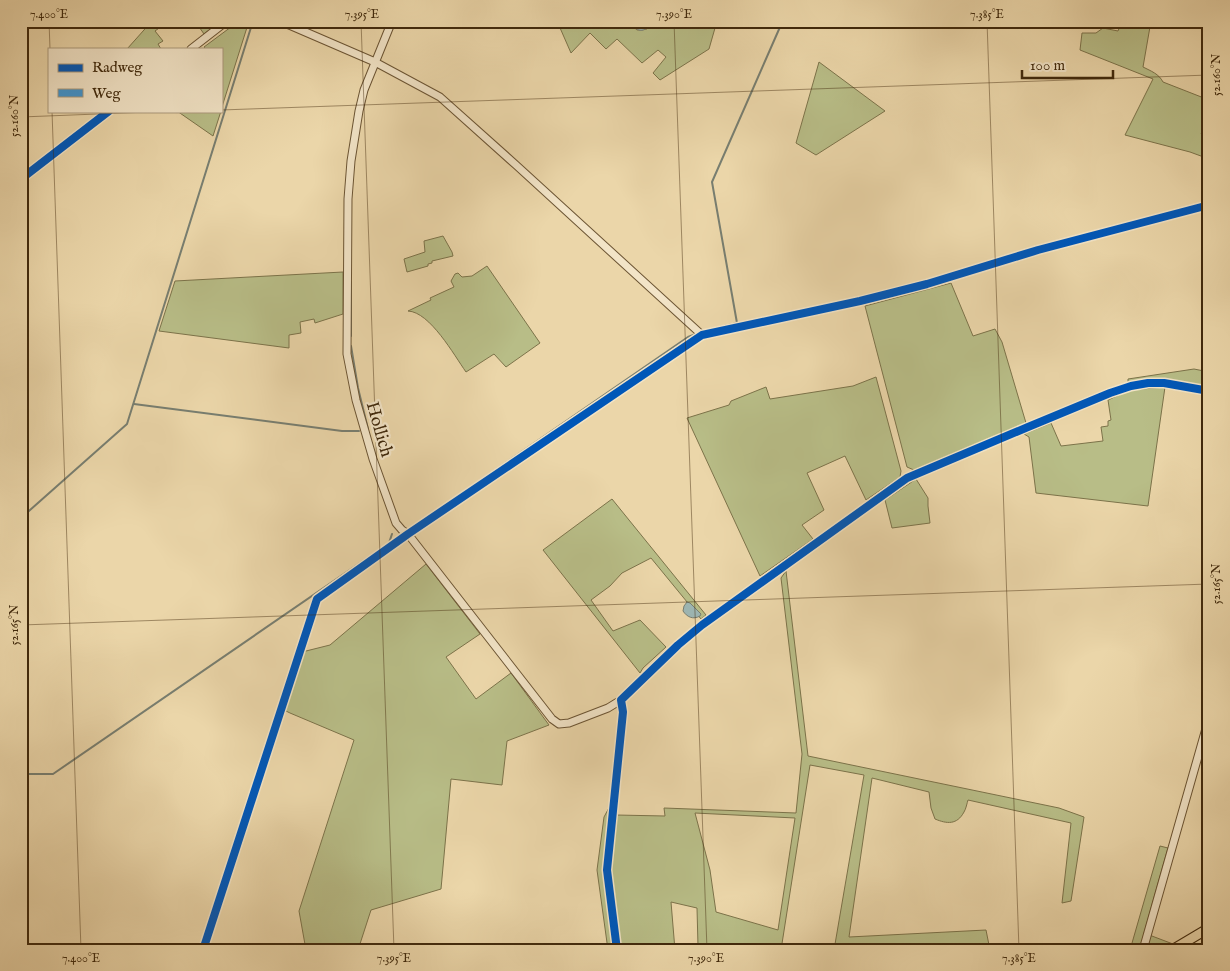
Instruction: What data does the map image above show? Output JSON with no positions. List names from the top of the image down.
{
  "streets": {
    "street": ["Hollich"]
  },
  "legend": ["Radweg", "Weg"],
  "scale_bar": "100 m",
  "coordinates": [
    "7.400°E",
    "7.395°E",
    "7.390°E",
    "7.385°E",
    "52.160°N",
    "52.165°N"
  ]
}
